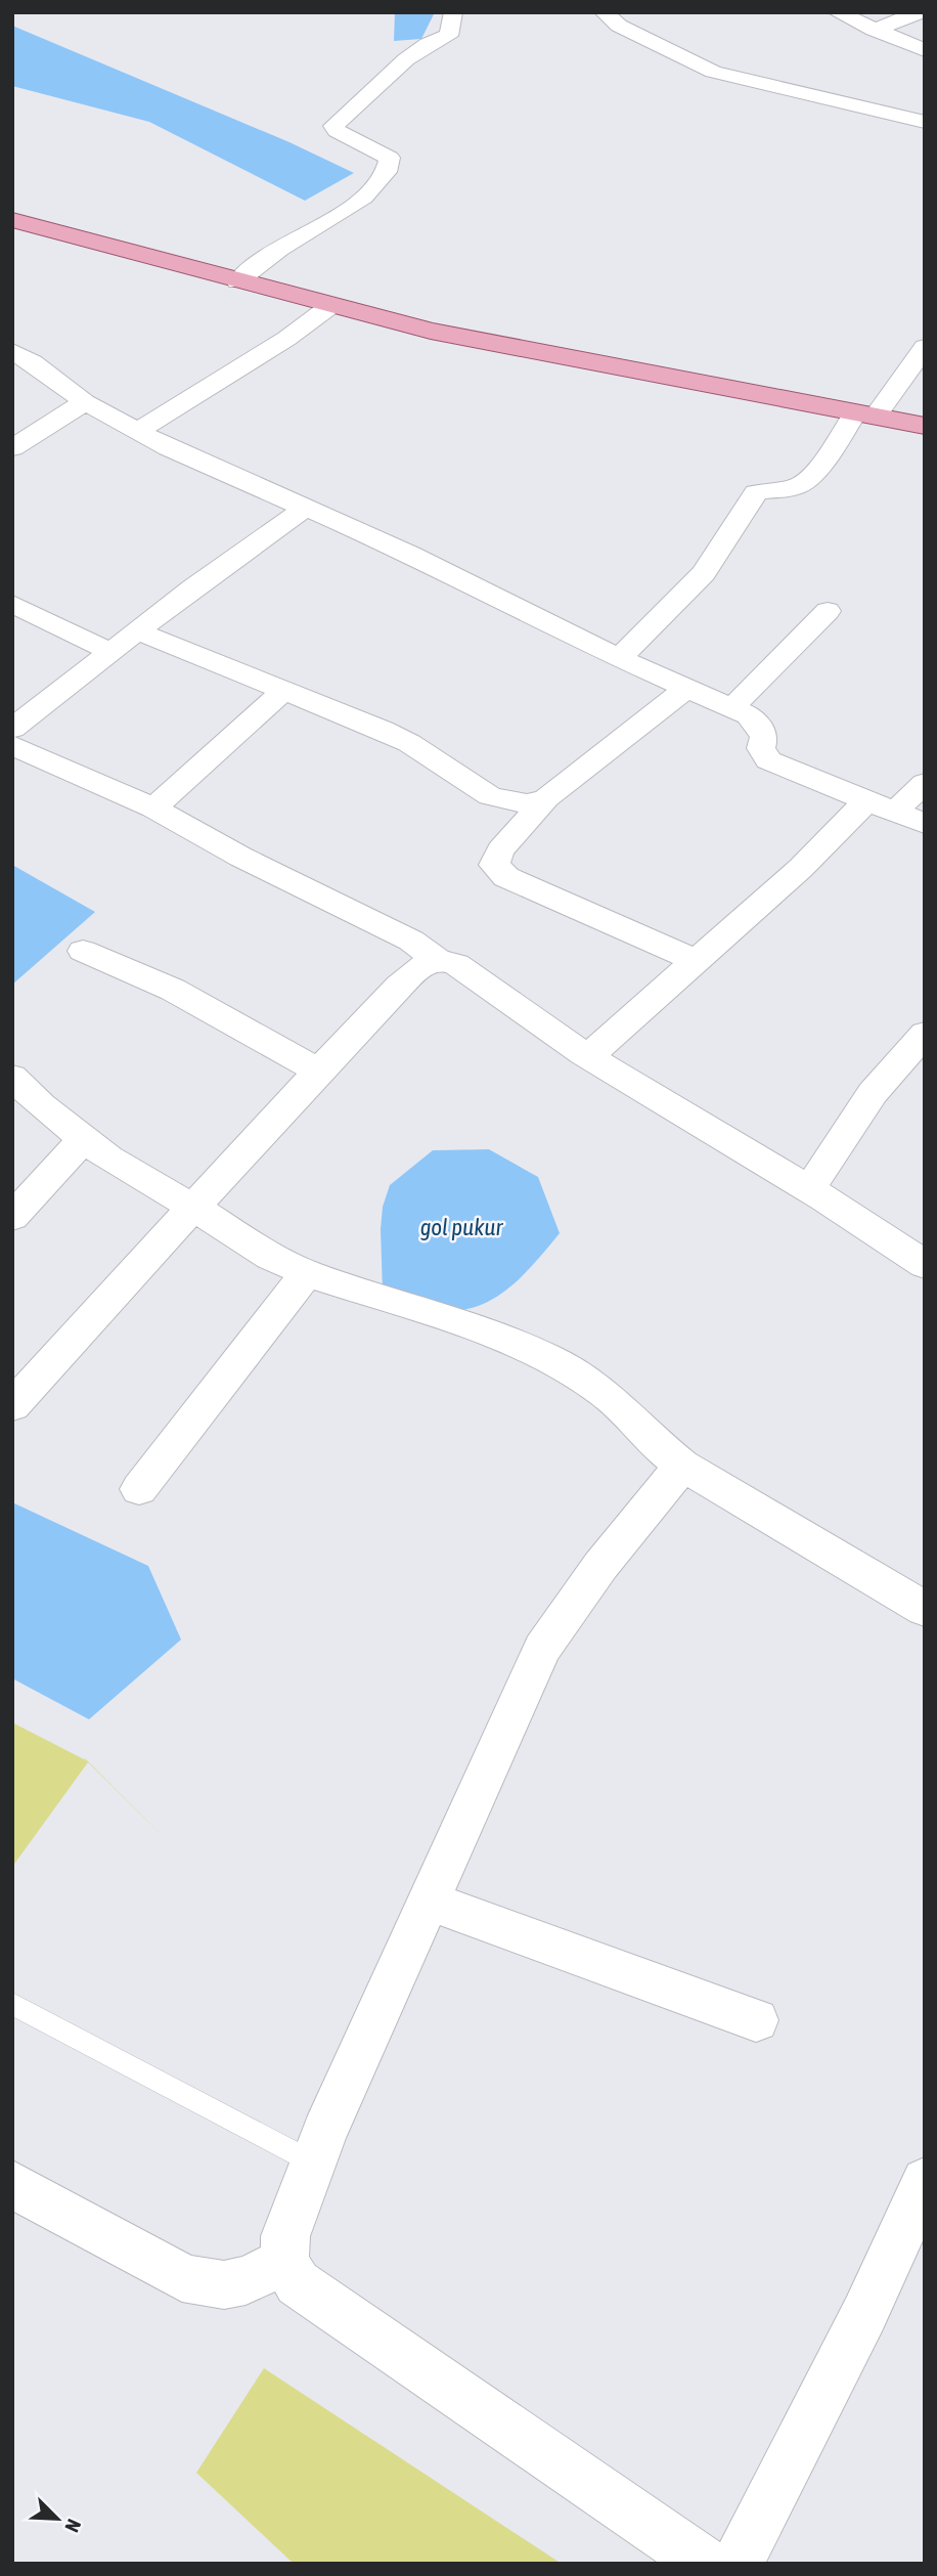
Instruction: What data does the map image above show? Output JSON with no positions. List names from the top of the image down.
{
  "water": ["gol pukur"],
  "north": "bottom right"
}
